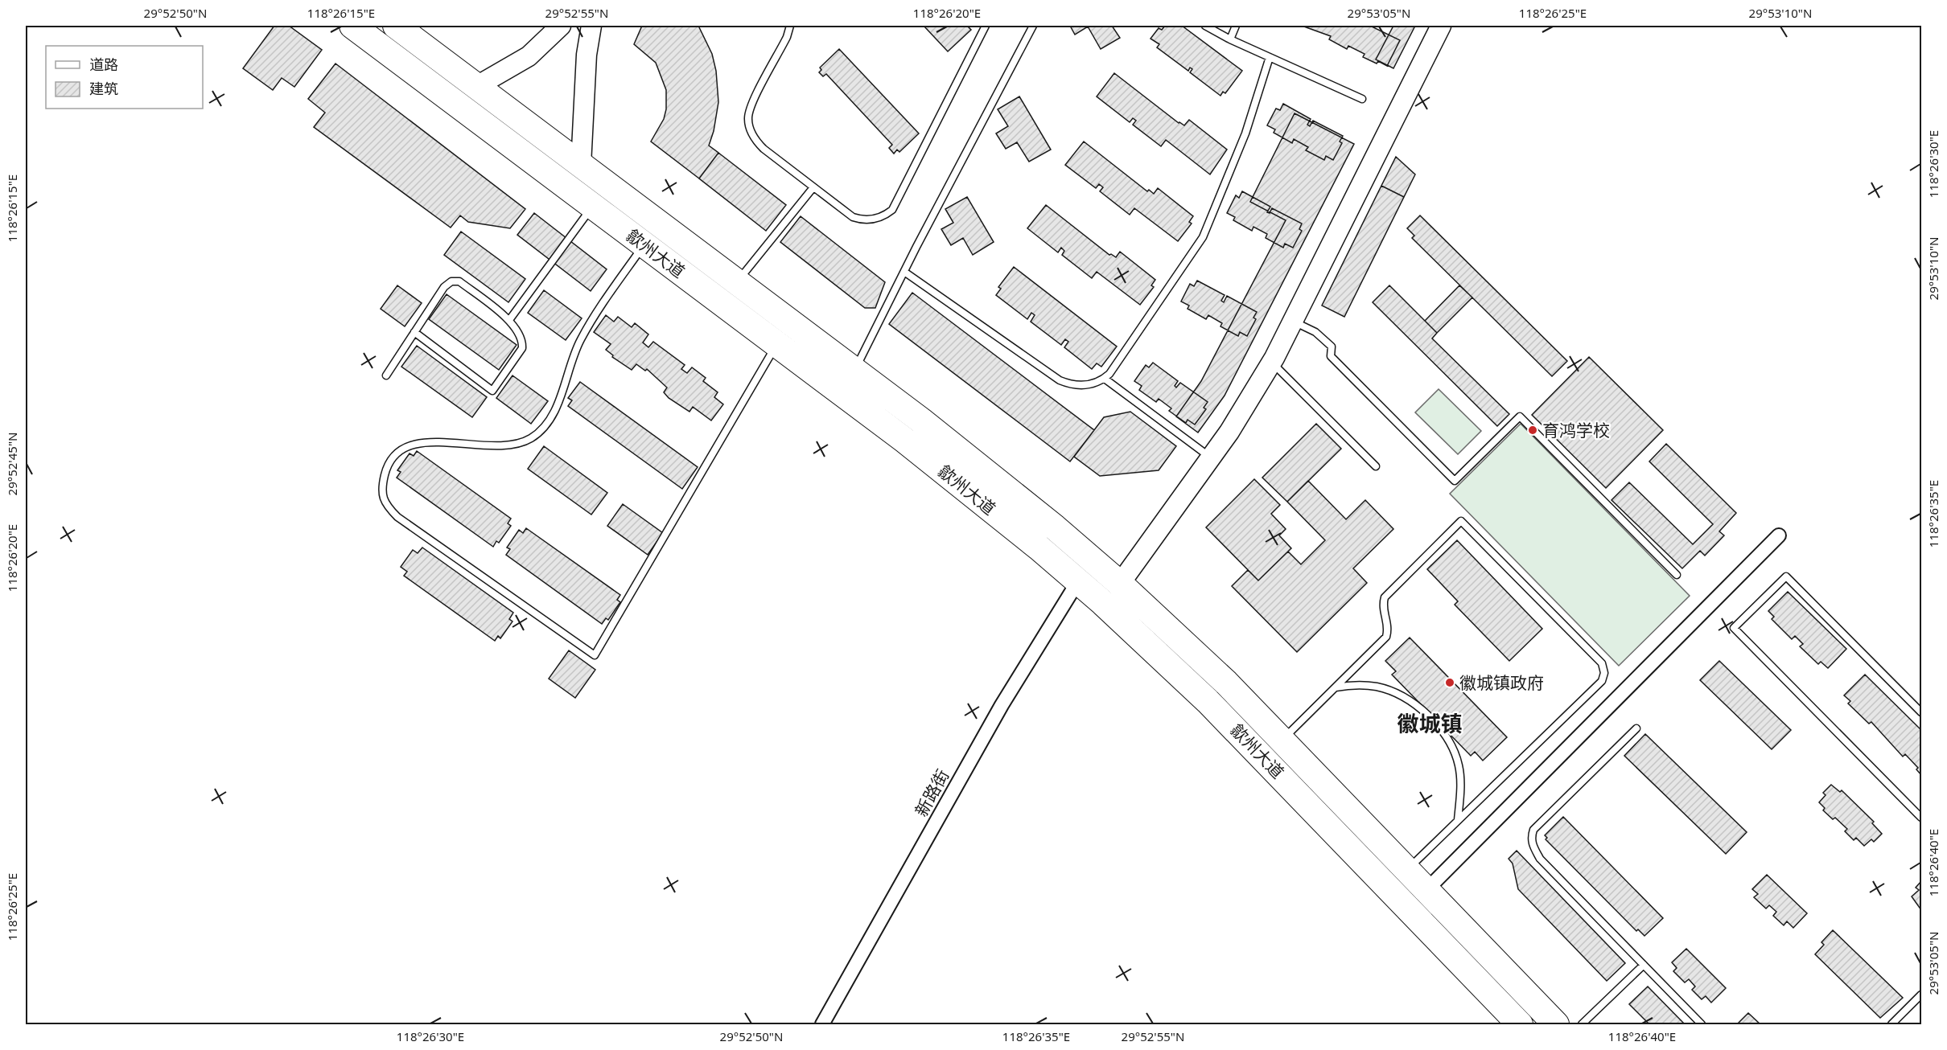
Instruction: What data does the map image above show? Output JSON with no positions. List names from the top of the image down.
{
  "streets": {
    "highway": ["歙州大道"],
    "street": ["新路街"]
  },
  "crossings": [
    ["歙州大道", "新路街"]
  ],
  "districts": ["徽城镇"],
  "places": ["育鸿学校", "徽城镇政府"],
  "legend": ["道路", "建筑"],
  "coordinates": [
    "29°52'50\"N",
    "118°26'15\"E",
    "29°52'55\"N",
    "118°26'20\"E",
    "29°53'05\"N",
    "118°26'25\"E",
    "29°53'10\"N",
    "118°26'30\"E",
    "29°52'45\"N",
    "118°26'35\"E",
    "118°26'40\"E"
  ]
}
